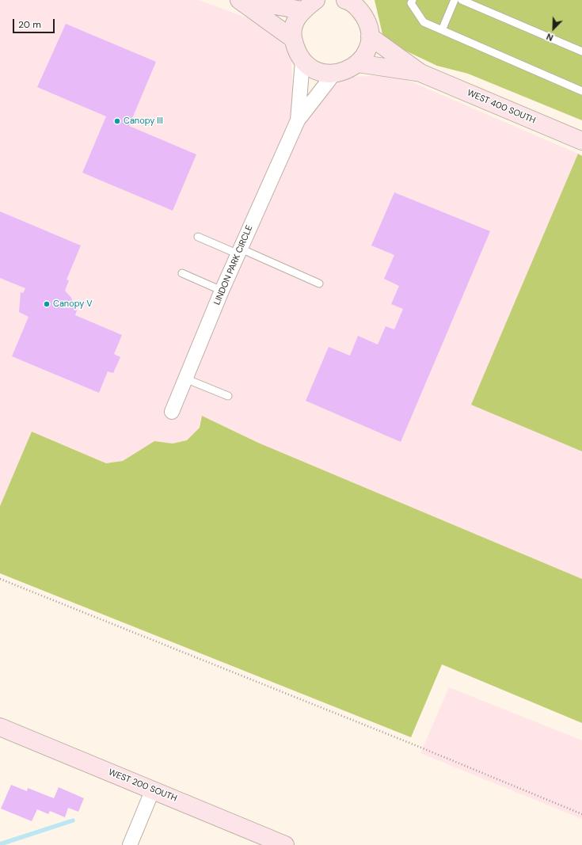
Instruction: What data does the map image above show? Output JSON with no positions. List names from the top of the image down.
{
  "streets": {
    "street": ["WEST 400 SOUTH", "LINDON PARK CIRCLE", "WEST 200 SOUTH"]
  },
  "places": ["Canopy III", "Canopy V"],
  "scale_bar": "20 m",
  "north": "bottom left"
}
